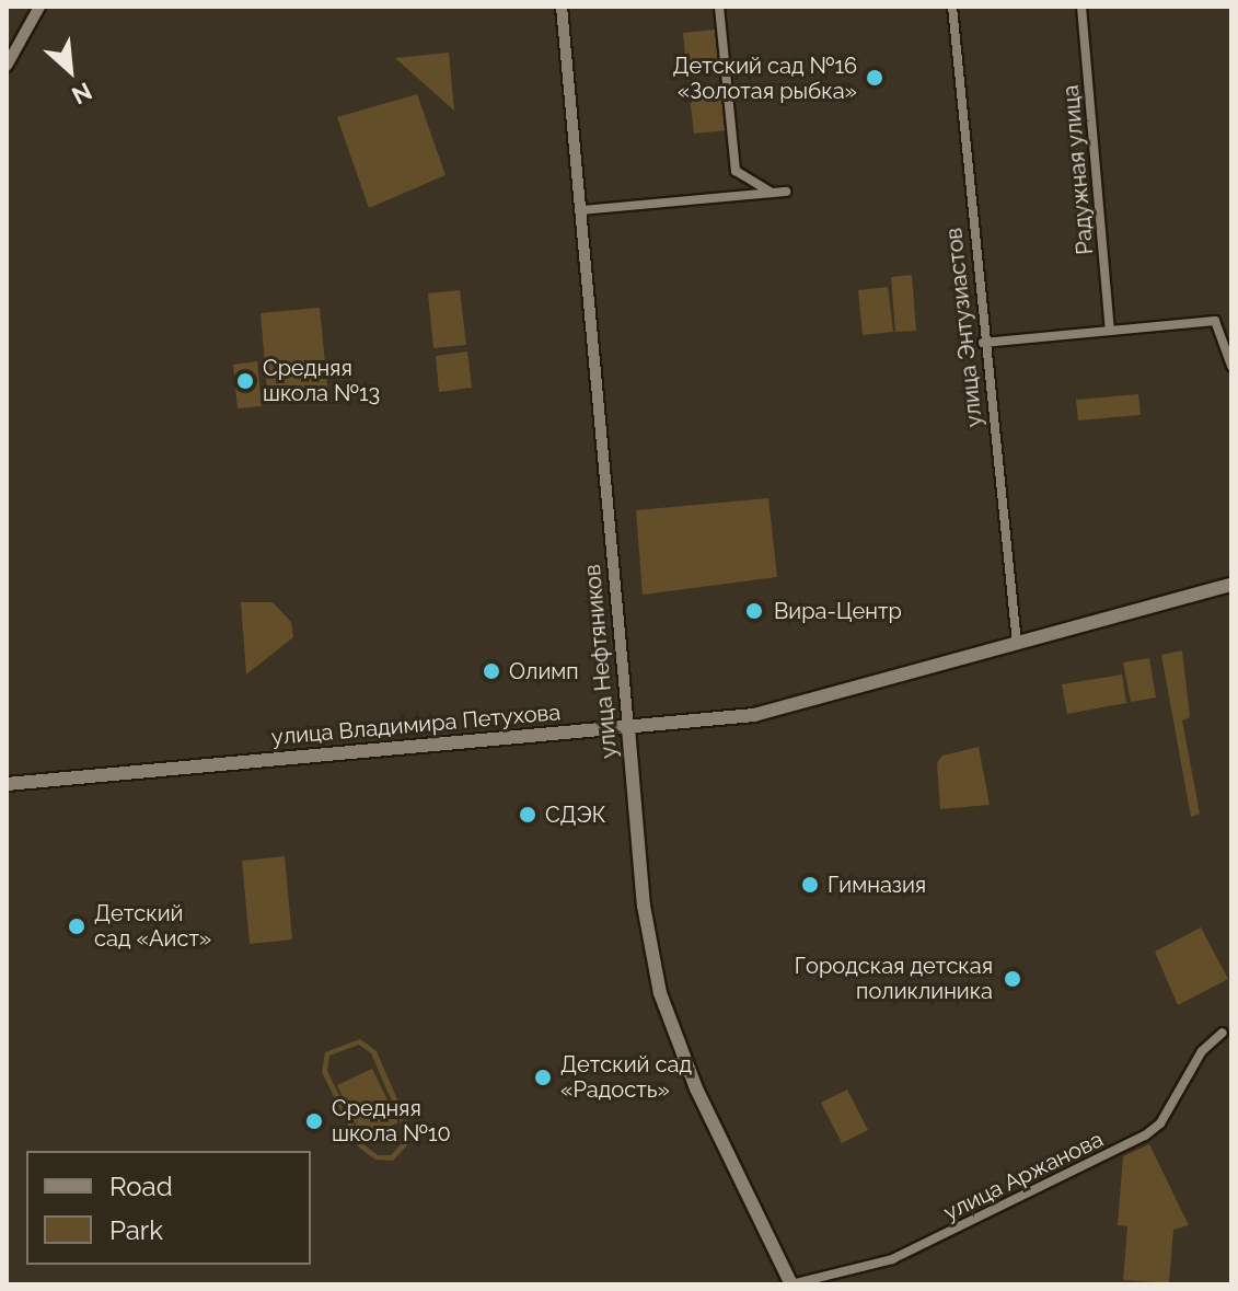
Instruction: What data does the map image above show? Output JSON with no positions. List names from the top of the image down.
{
  "streets": {
    "main road": ["улица Нефтяников", "улица Владимира Петухова"],
    "street": ["Радужная улица", "улица Энтузиастов", "улица Аржанова"]
  },
  "crossings": [
    ["улица Энтузиастов", "улица Владимира Петухова"],
    ["улица Нефтяников", "улица Владимира Петухова"],
    ["улица Нефтяников", "улица Аржанова"]
  ],
  "places": [
    "Детский сад №16 «Золотая рыбка»",
    "Средняя школа №13",
    "Вира-Центр",
    "Олимп",
    "СДЭК",
    "Гимназия",
    "Детский сад «Аист»",
    "Городская детская поликлиника",
    "Детский сад «Радость»",
    "Средняя школа №10"
  ],
  "legend": ["Road", "Park"],
  "north": "bottom right"
}
